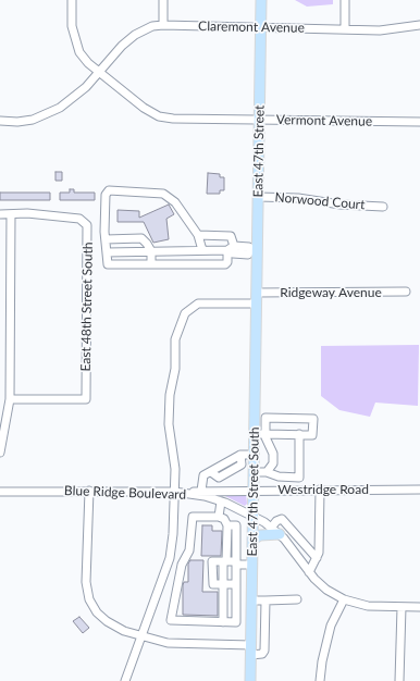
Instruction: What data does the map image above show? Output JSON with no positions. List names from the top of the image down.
{
  "streets": {
    "main road": ["East 47th Street", "East 47th Street South"],
    "street": [
      "Claremont Avenue",
      "Vermont Avenue",
      "Norwood Court",
      "Ridgeway Avenue",
      "East 48th Street South",
      "Westridge Road",
      "Blue Ridge Boulevard"
    ]
  },
  "crossings": [
    ["Claremont Avenue", "Vermont Avenue"],
    ["Claremont Avenue", "East 47th Street"],
    ["Vermont Avenue", "East 47th Street"],
    ["East 47th Street", "Norwood Court"],
    ["East 47th Street", "Ridgeway Avenue"],
    ["East 47th Street", "East 47th Street South"],
    ["Westridge Road", "East 47th Street South"],
    ["Westridge Road", "Blue Ridge Boulevard"],
    ["East 47th Street South", "Blue Ridge Boulevard"]
  ]
}
